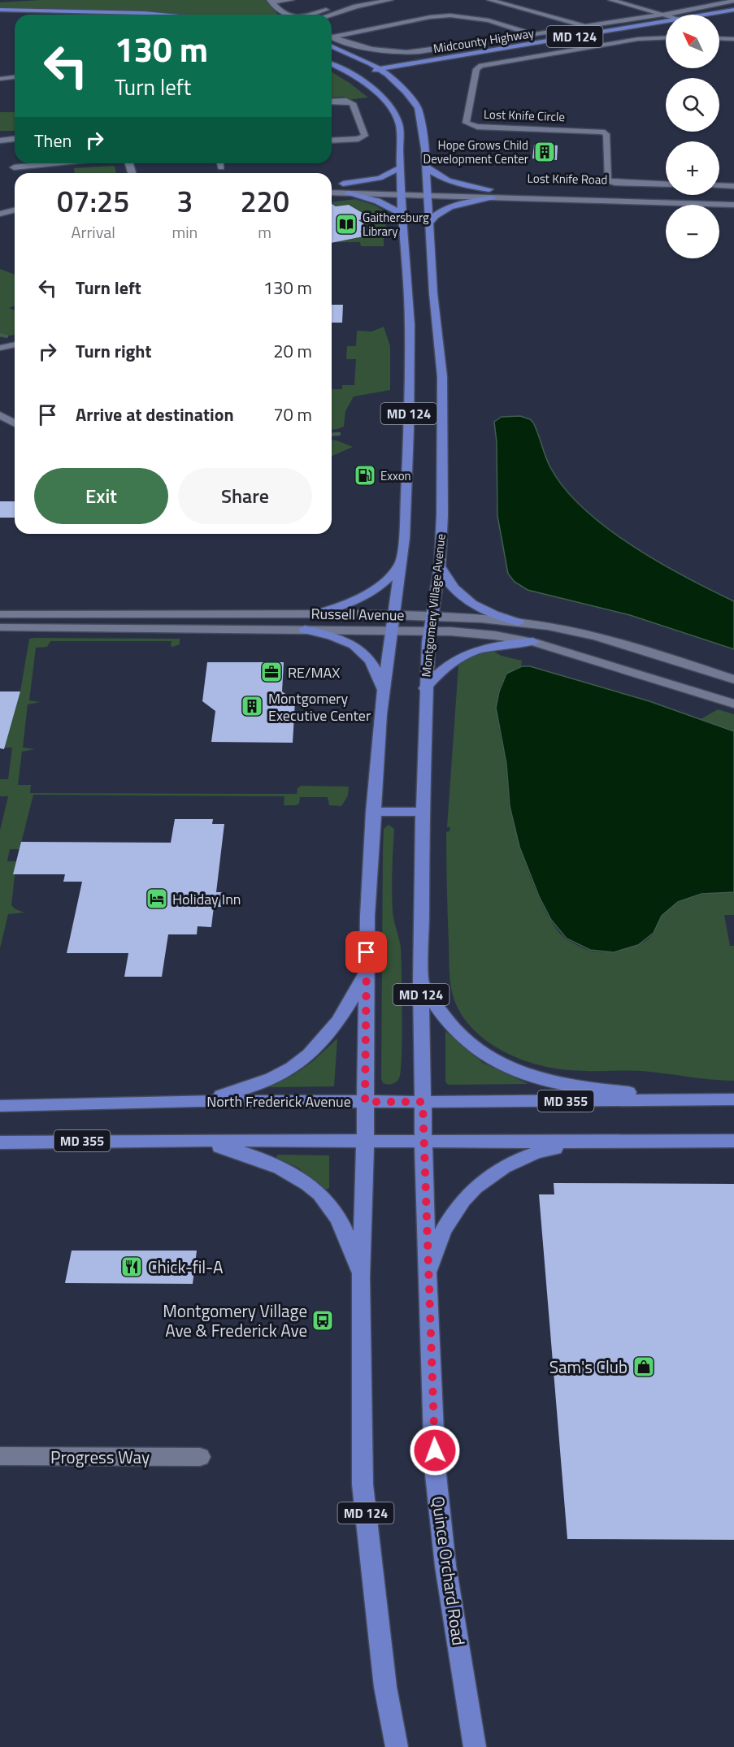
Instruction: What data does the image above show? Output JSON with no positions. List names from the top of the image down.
{
  "streets": {
    "main road": [
      "MD 124",
      "Midcounty Highway",
      "Montgomery Village Avenue",
      "North Frederick Avenue",
      "MD 355",
      "Quince Orchard Road"
    ],
    "street": [
      "Lost Knife Circle",
      "Lost Knife Road",
      "Russell Avenue",
      "Progress Way"
    ]
  },
  "crossings": [
    ["MD 124", "Midcounty Highway"],
    ["MD 124", "Lost Knife Road"],
    ["MD 124", "Russell Avenue"],
    ["MD 124", "North Frederick Avenue"],
    ["MD 124", "MD 355"],
    ["Midcounty Highway", "Montgomery Village Avenue"],
    ["Lost Knife Road", "Montgomery Village Avenue"],
    ["Montgomery Village Avenue", "Russell Avenue"],
    ["Montgomery Village Avenue", "North Frederick Avenue"],
    ["Montgomery Village Avenue", "Quince Orchard Road"],
    ["North Frederick Avenue", "Quince Orchard Road"],
    ["MD 355", "Quince Orchard Road"]
  ],
  "places": {
    "building": ["Hope Grows Child Development Center", "Montgomery Executive Center"],
    "library": ["Gaithersburg Library"],
    "fuel station": ["Exxon"],
    "office": ["RE/MAX"],
    "hotel": ["Holiday Inn"],
    "restaurant": ["Chick-fil-A"],
    "bus stop": ["Montgomery Village Ave & Frederick Ave"],
    "shop": ["Sam's Club"]
  },
  "north": "top left",
  "page": {
    "map_buttons": ["+", "−"],
    "turn": ["130 m", "Turn left"],
    "then": "Then",
    "eta": [
      "07:25",
      "Arrival",
      "3",
      "min",
      "220",
      "m"
    ],
    "list": [
      {
        "name": "Turn left",
        "value": "130 m"
      },
      {
        "name": "Turn right",
        "value": "20 m"
      },
      {
        "name": "Arrive at destination",
        "value": "70 m"
      }
    ],
    "buttons": ["Exit", "Share"]
  }
}
